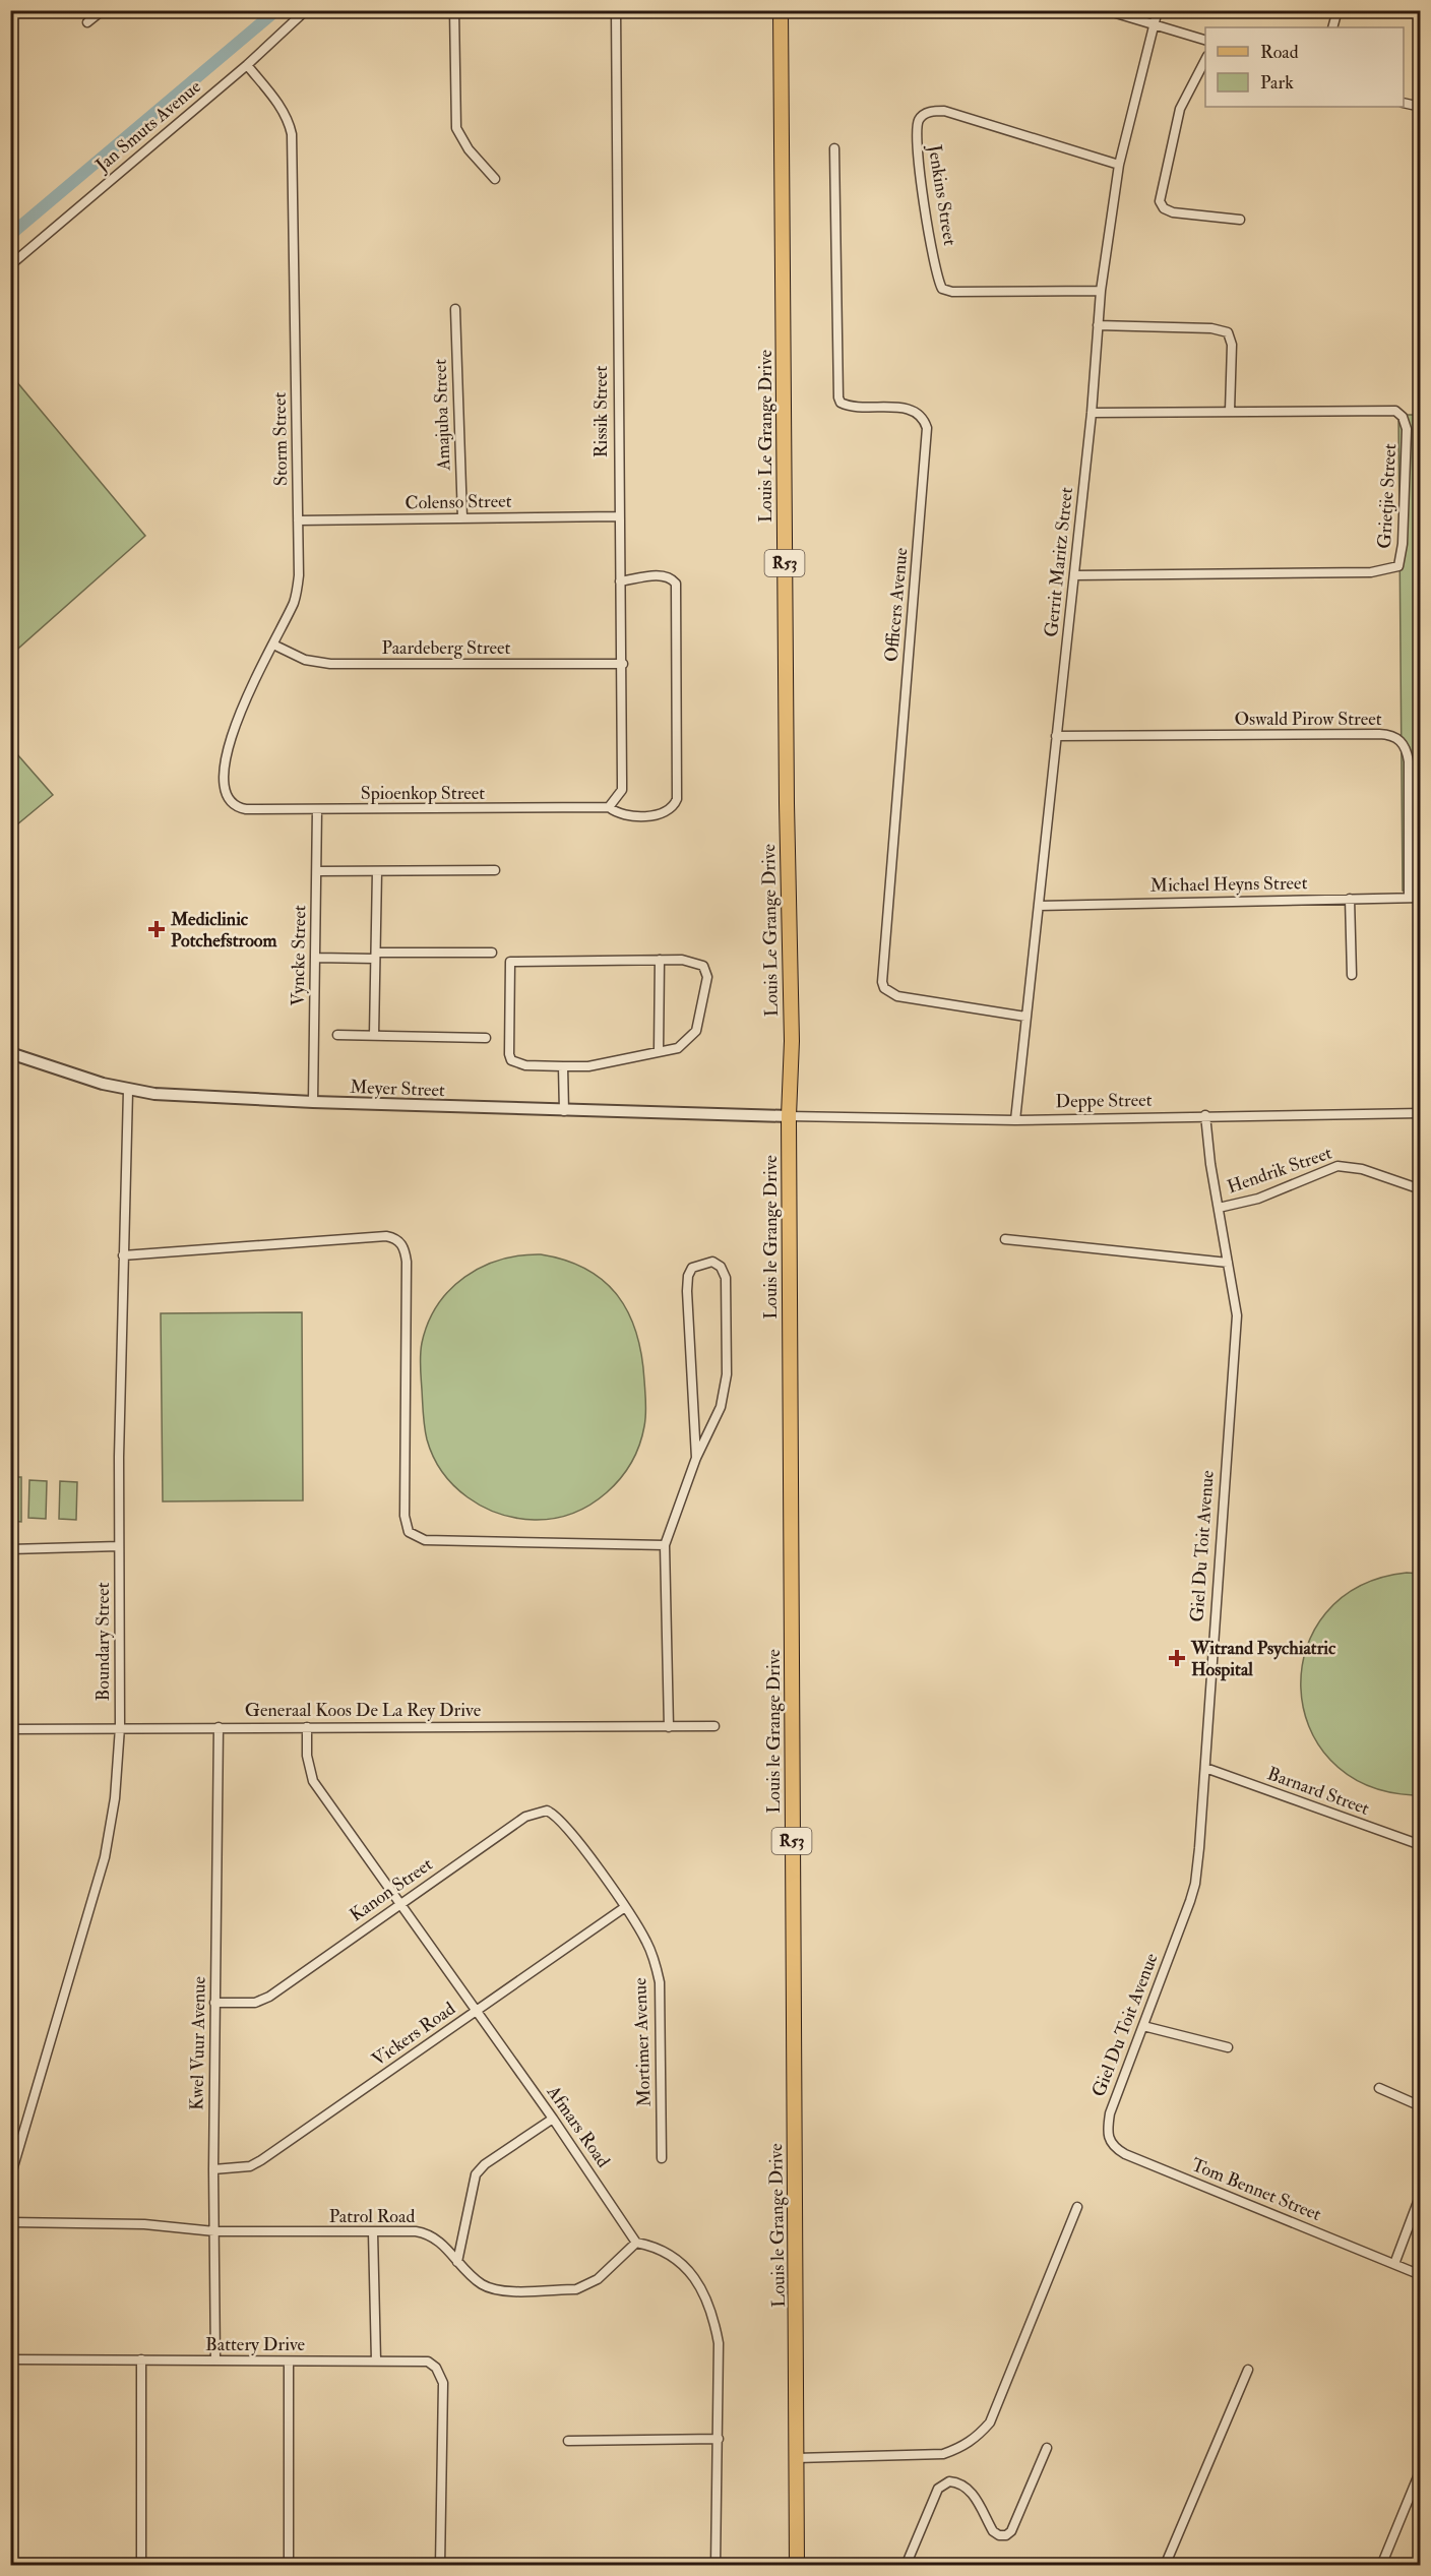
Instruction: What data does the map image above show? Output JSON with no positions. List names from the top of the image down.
{
  "streets": {
    "main road": ["Louis Le Grange Drive", "R53", "Louis le Grange Drive"],
    "street": [
      "Jan Smuts Avenue",
      "Jenkins Street",
      "Rissik Street",
      "Amajuba Street",
      "Storm Street",
      "Grietjie Street",
      "Colenso Street",
      "Gerrit Maritz Street",
      "Officers Avenue",
      "Paardeberg Street",
      "Oswald Pirow Street",
      "Spioenkop Street",
      "Michael Heyns Street",
      "Vyncke Street",
      "Meyer Street",
      "Deppe Street",
      "Hendrik Street",
      "Giel Du Toit Avenue",
      "Boundary Street",
      "Generaal Koos De La Rey Drive",
      "Barnard Street",
      "Kanon Street",
      "Vickers Road",
      "Mortimer Avenue",
      "Kwel Vuur Avenue",
      "Afmars Road",
      "Tom Bennet Street",
      "Patrol Road",
      "Battery Drive"
    ]
  },
  "crossings": [
    ["Jan Smuts Avenue", "Storm Street"],
    ["Jenkins Street", "Gerrit Maritz Street"],
    ["Rissik Street", "Colenso Street"],
    ["Rissik Street", "Paardeberg Street"],
    ["Rissik Street", "Spioenkop Street"],
    ["Amajuba Street", "Colenso Street"],
    ["Louis Le Grange Drive", "Meyer Street"],
    ["Louis Le Grange Drive", "Deppe Street"],
    ["Louis Le Grange Drive", "Louis le Grange Drive"],
    ["Storm Street", "Colenso Street"],
    ["Storm Street", "Paardeberg Street"],
    ["Storm Street", "Spioenkop Street"],
    ["Grietjie Street", "Gerrit Maritz Street"],
    ["Gerrit Maritz Street", "Officers Avenue"],
    ["Gerrit Maritz Street", "Oswald Pirow Street"],
    ["Gerrit Maritz Street", "Michael Heyns Street"],
    ["Gerrit Maritz Street", "Deppe Street"],
    ["Oswald Pirow Street", "Michael Heyns Street"],
    ["Spioenkop Street", "Vyncke Street"],
    ["Vyncke Street", "Meyer Street"],
    ["Meyer Street", "Deppe Street"],
    ["Meyer Street", "Louis le Grange Drive"],
    ["Meyer Street", "Boundary Street"],
    ["Deppe Street", "Louis le Grange Drive"],
    ["Deppe Street", "Giel Du Toit Avenue"],
    ["Hendrik Street", "Giel Du Toit Avenue"],
    ["Giel Du Toit Avenue", "Barnard Street"],
    ["Giel Du Toit Avenue", "Tom Bennet Street"],
    ["Boundary Street", "Generaal Koos De La Rey Drive"],
    ["Generaal Koos De La Rey Drive", "Kwel Vuur Avenue"],
    ["Generaal Koos De La Rey Drive", "Afmars Road"],
    ["Kanon Street", "Mortimer Avenue"],
    ["Kanon Street", "Kwel Vuur Avenue"],
    ["Kanon Street", "Afmars Road"],
    ["Vickers Road", "Mortimer Avenue"],
    ["Vickers Road", "Kwel Vuur Avenue"],
    ["Vickers Road", "Afmars Road"],
    ["Kwel Vuur Avenue", "Patrol Road"],
    ["Kwel Vuur Avenue", "Battery Drive"],
    ["Afmars Road", "Patrol Road"]
  ],
  "places": {
    "health": ["Mediclinic Potchefstroom", "Witrand Psychiatric Hospital"]
  },
  "legend": ["Road", "Park"]
}
